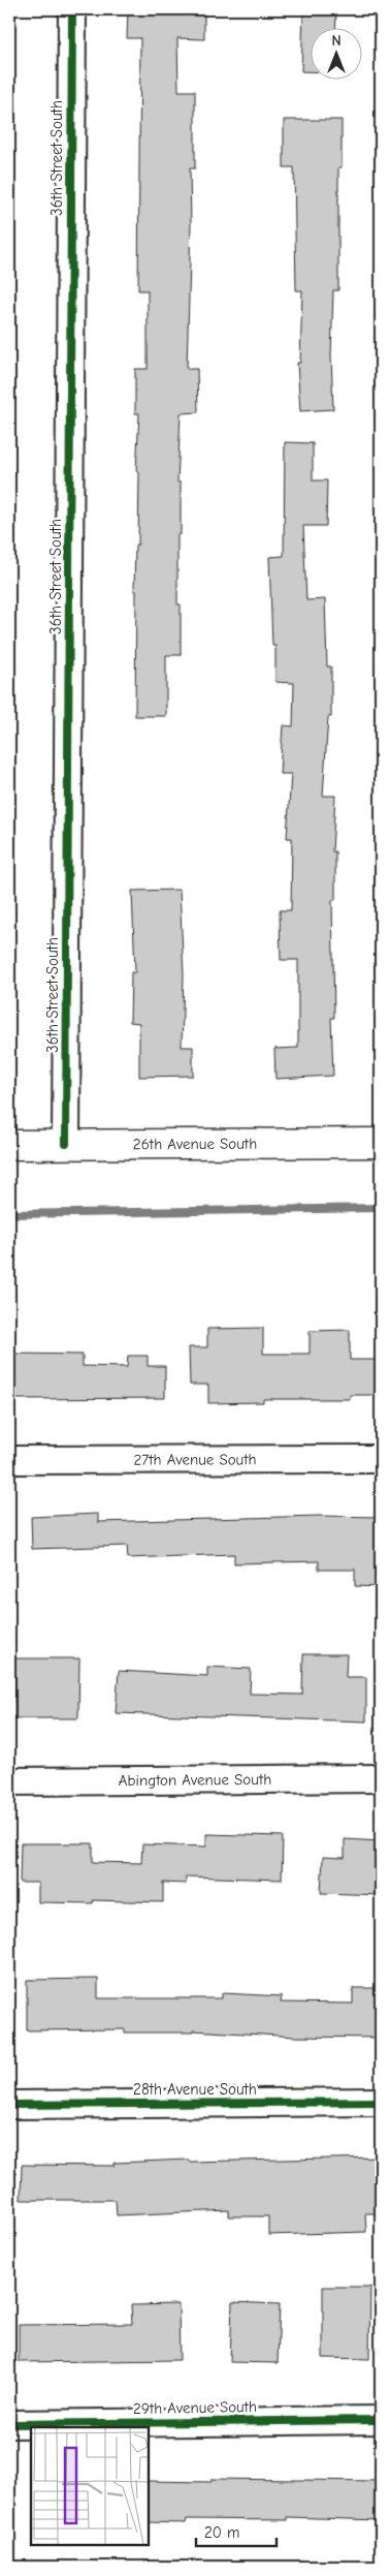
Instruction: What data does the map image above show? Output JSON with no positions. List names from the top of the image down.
{
  "streets": {
    "street": [
      "36th Street South",
      "26th Avenue South",
      "27th Avenue South",
      "Abington Avenue South",
      "28th Avenue South",
      "29th Avenue South"
    ]
  },
  "crossings": [
    ["36th Street South", "26th Avenue South"]
  ],
  "scale_bar": "20 m",
  "north": "top"
}
